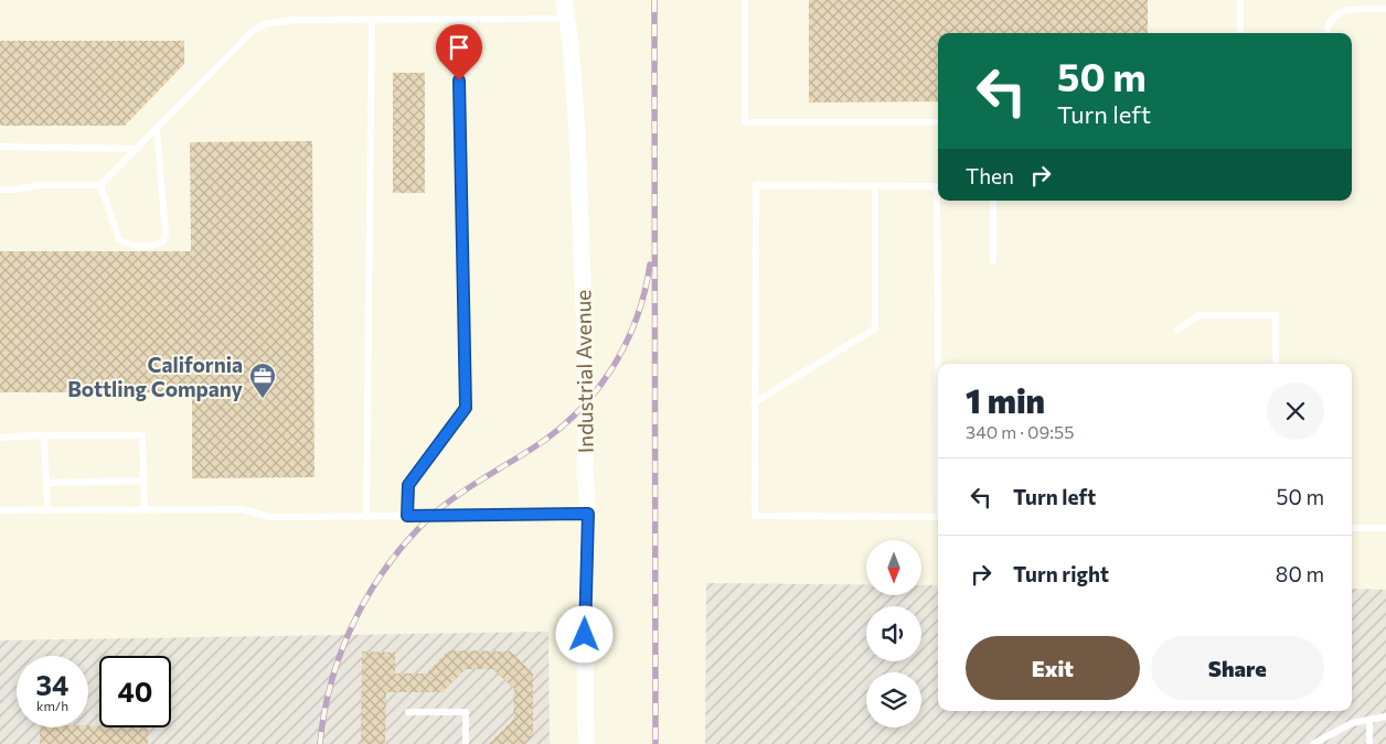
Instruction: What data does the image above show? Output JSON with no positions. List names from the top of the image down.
{
  "streets": {
    "street": ["Industrial Avenue"]
  },
  "places": {
    "office": ["California Bottling Company"]
  },
  "north": "bottom",
  "page": {
    "turn": ["50 m", "Turn left"],
    "then": "Then",
    "heading": ["1 min", "340 m · 09:55"],
    "list": [
      {
        "name": "Turn left",
        "value": "50 m"
      },
      {
        "name": "Turn right",
        "value": "80 m"
      }
    ],
    "buttons": ["Exit", "Share"],
    "speed": "34 km/h",
    "limit": "40"
  }
}
